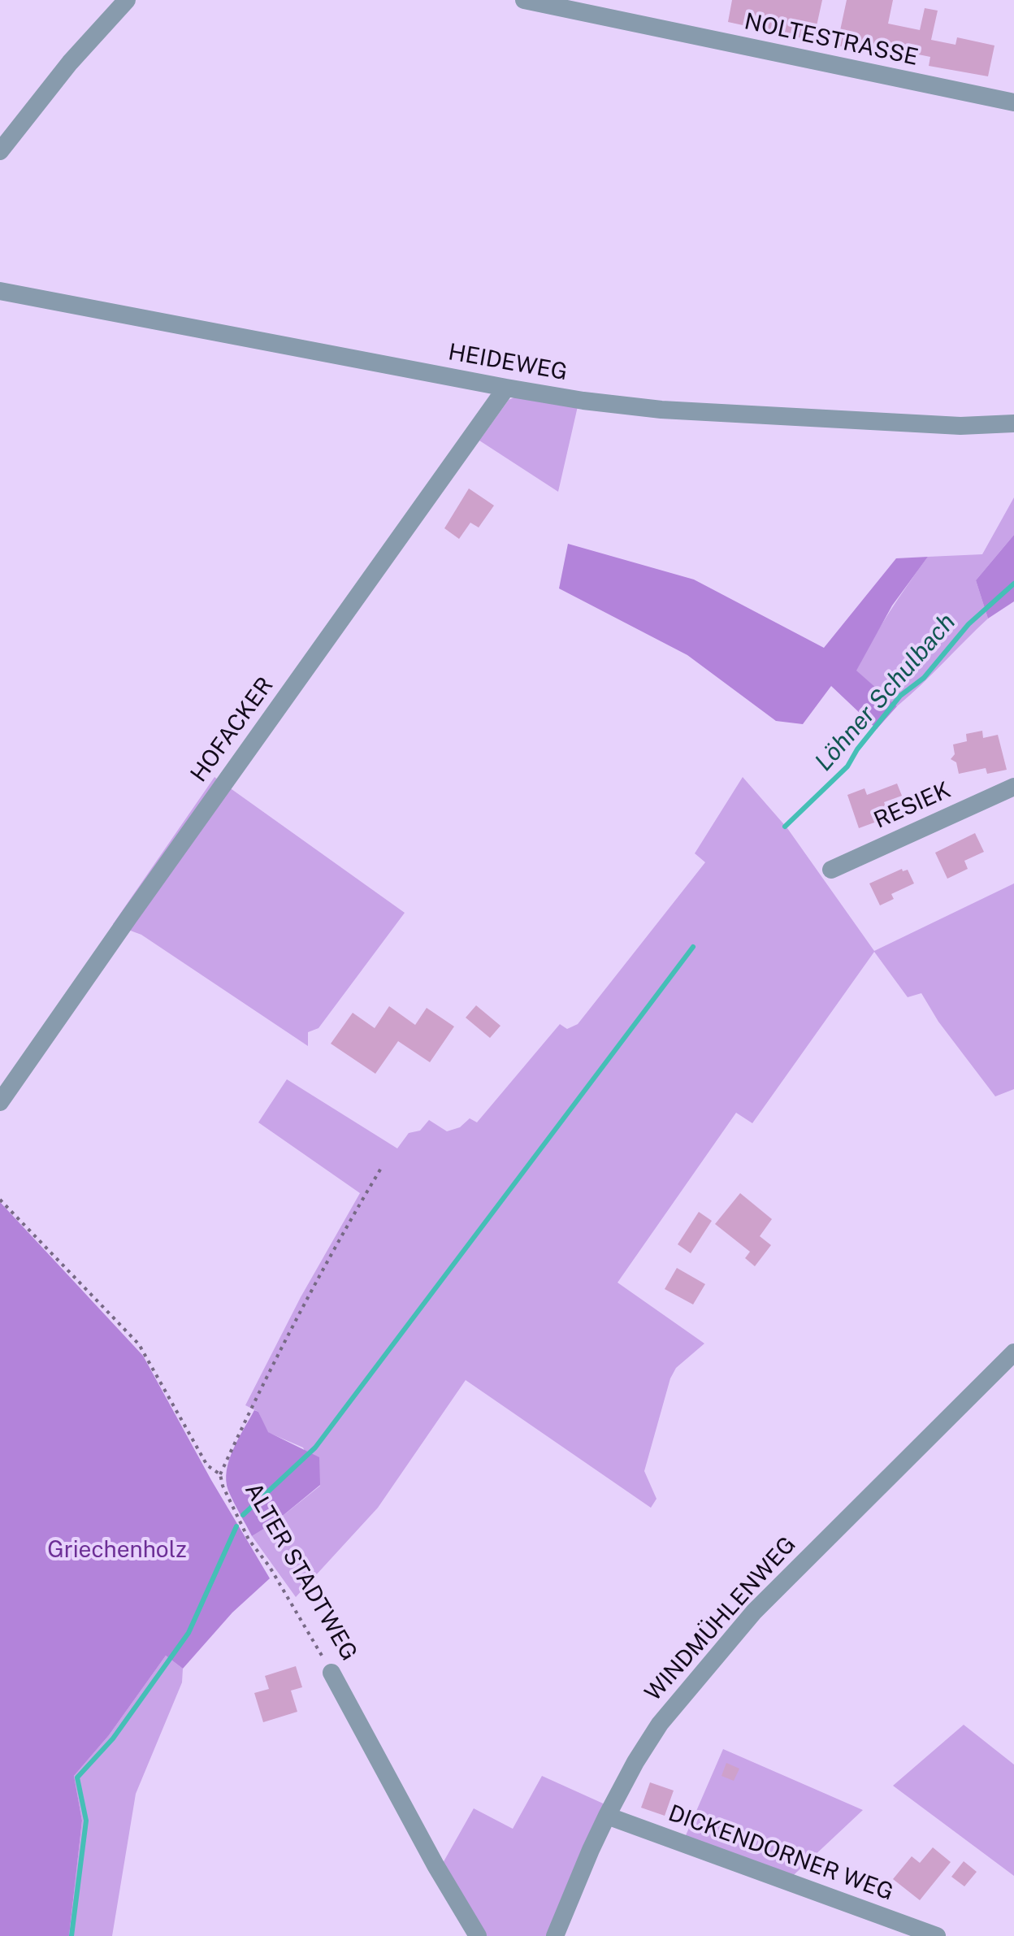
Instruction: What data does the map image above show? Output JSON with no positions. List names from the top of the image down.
{
  "streets": {
    "street": [
      "NOLTESTRASSE",
      "HEIDEWEG",
      "HOFACKER",
      "RESIEK",
      "ALTER STADTWEG",
      "WINDMÜHLENWEG",
      "DICKENDORNER WEG"
    ]
  },
  "crossings": [
    ["HEIDEWEG", "HOFACKER"],
    ["WINDMÜHLENWEG", "DICKENDORNER WEG"]
  ],
  "water": ["Löhner Schulbach"],
  "parks": ["Griechenholz"]
}
